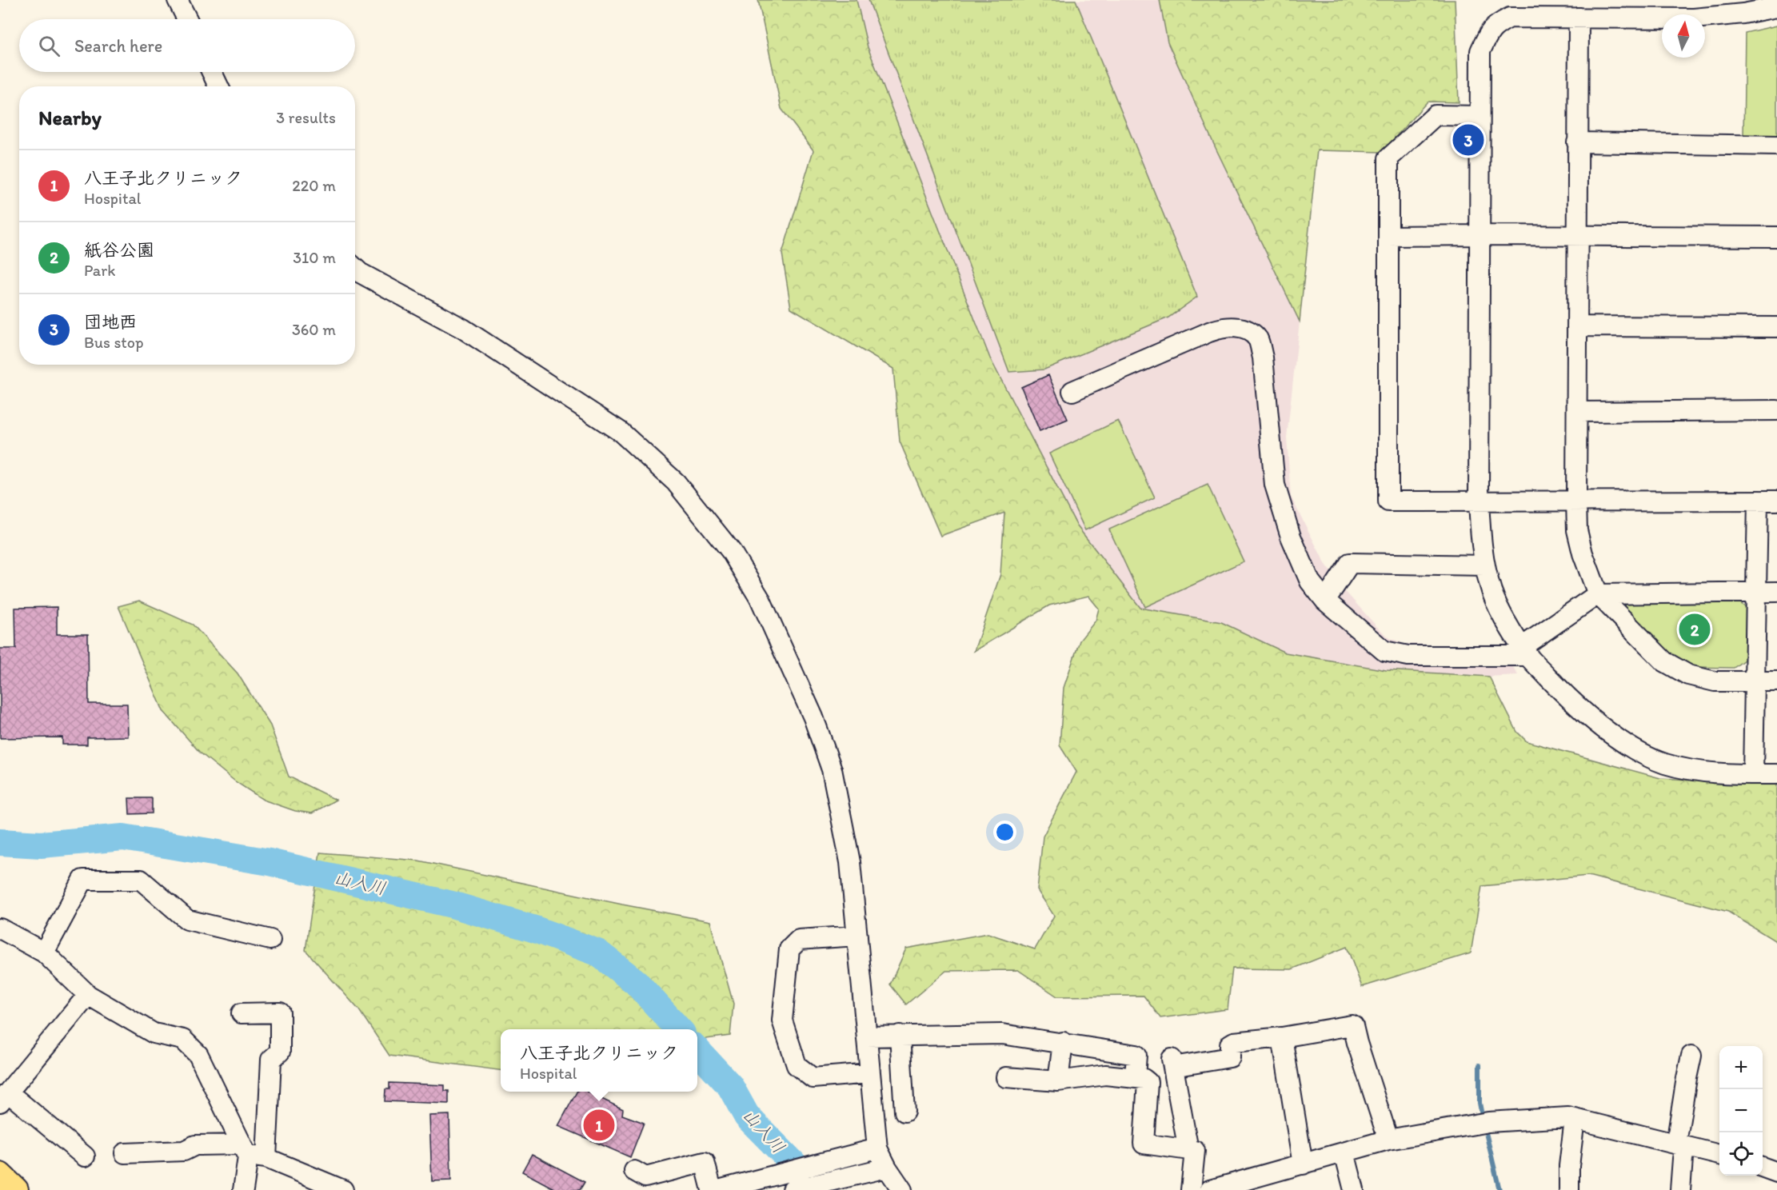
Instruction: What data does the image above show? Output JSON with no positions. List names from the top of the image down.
{
  "water": ["山入川"],
  "north": "top",
  "page": {
    "search": "Search here",
    "heading": ["Nearby", "3 results"],
    "pins": ["3", "2", "1"],
    "list": [
      {
        "mark": "1",
        "name": "八王子北クリニック",
        "note": "Hospital",
        "value": "220 m"
      },
      {
        "mark": "2",
        "name": "紙谷公園",
        "note": "Park",
        "value": "310 m"
      },
      {
        "mark": "3",
        "name": "団地西",
        "note": "Bus stop",
        "value": "360 m"
      }
    ],
    "popup": ["八王子北クリニック", "Hospital"],
    "map_buttons": ["+", "−"]
  }
}
